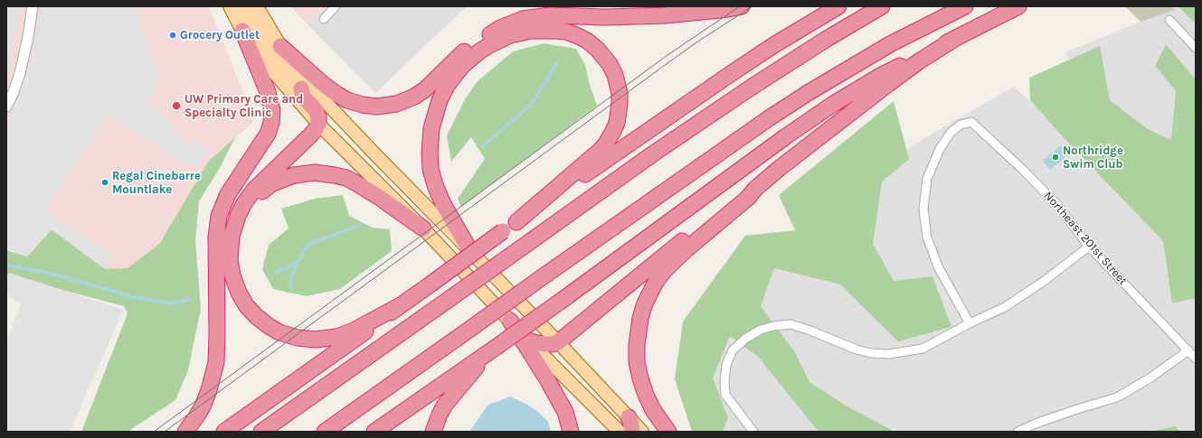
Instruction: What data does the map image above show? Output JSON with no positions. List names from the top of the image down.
{
  "streets": {
    "street": ["Northeast 201st Street"]
  },
  "places": [
    "Grocery Outlet",
    "UW Primary Care and Specialty Clinic",
    "Northridge Swim Club",
    "Regal Cinebarre Mountlake"
  ]
}
